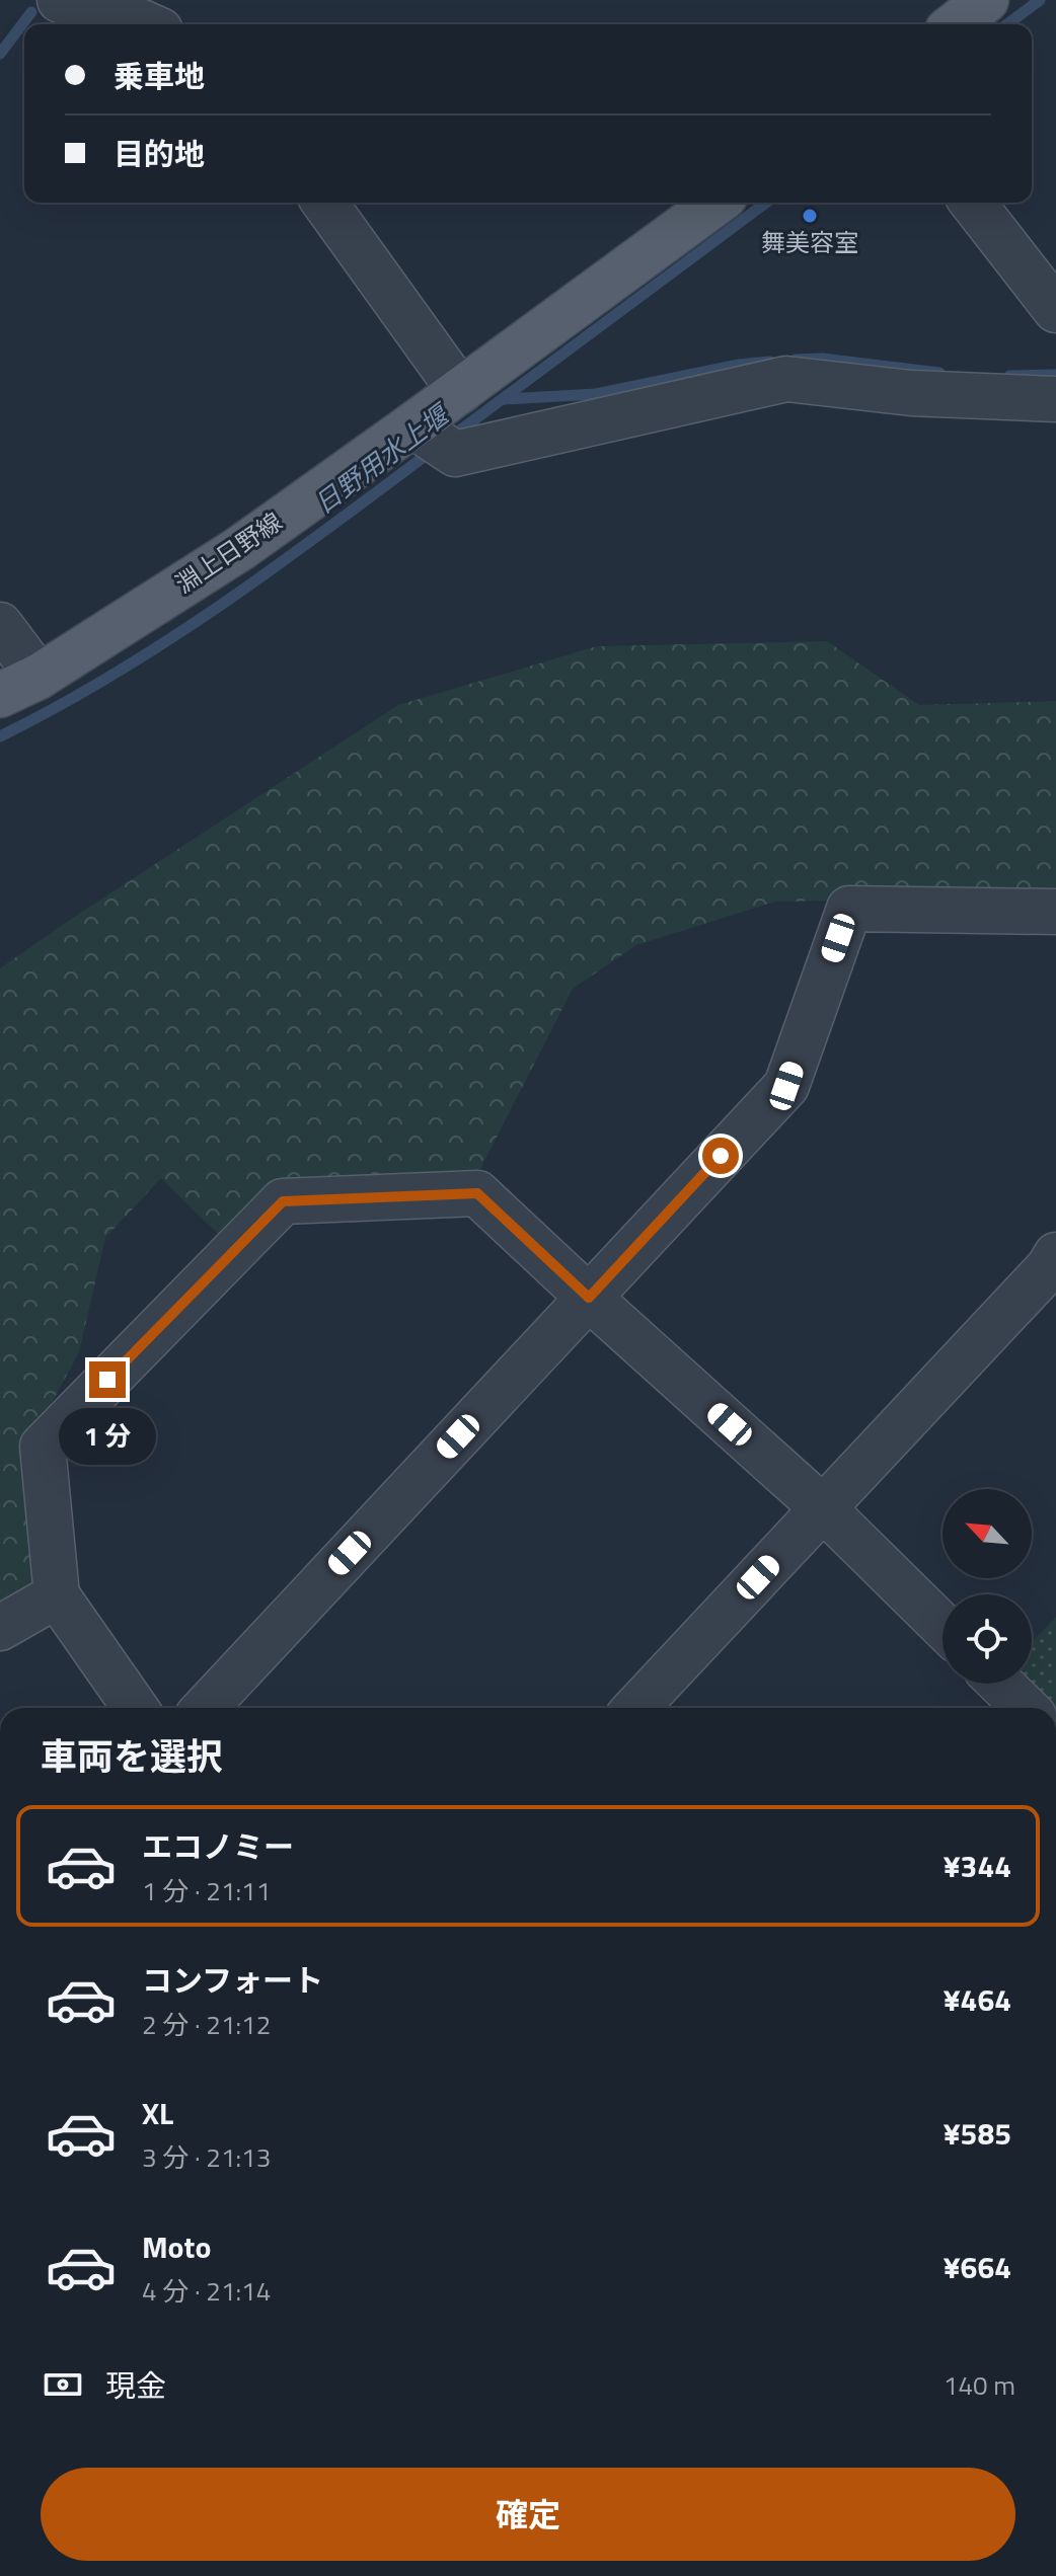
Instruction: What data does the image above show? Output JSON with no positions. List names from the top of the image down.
{
  "streets": {
    "main road": ["淵上日野線"]
  },
  "water": ["日野用水上堰"],
  "places": ["舞美容室"],
  "north": "top left",
  "page": {
    "banner": ["乗車地", "目的地"],
    "bubble": "1 分",
    "heading": "車両を選択",
    "list": [
      {
        "name": "エコノミー",
        "note": "1 分 · 21:11",
        "value": "¥344"
      },
      {
        "name": "コンフォート",
        "note": "2 分 · 21:12",
        "value": "¥464"
      },
      {
        "name": "XL",
        "note": "3 分 · 21:13",
        "value": "¥585"
      },
      {
        "name": "Moto",
        "note": "4 分 · 21:14",
        "value": "¥664"
      }
    ],
    "pay": ["現金", "140 m"],
    "buttons": "確定"
  }
}
